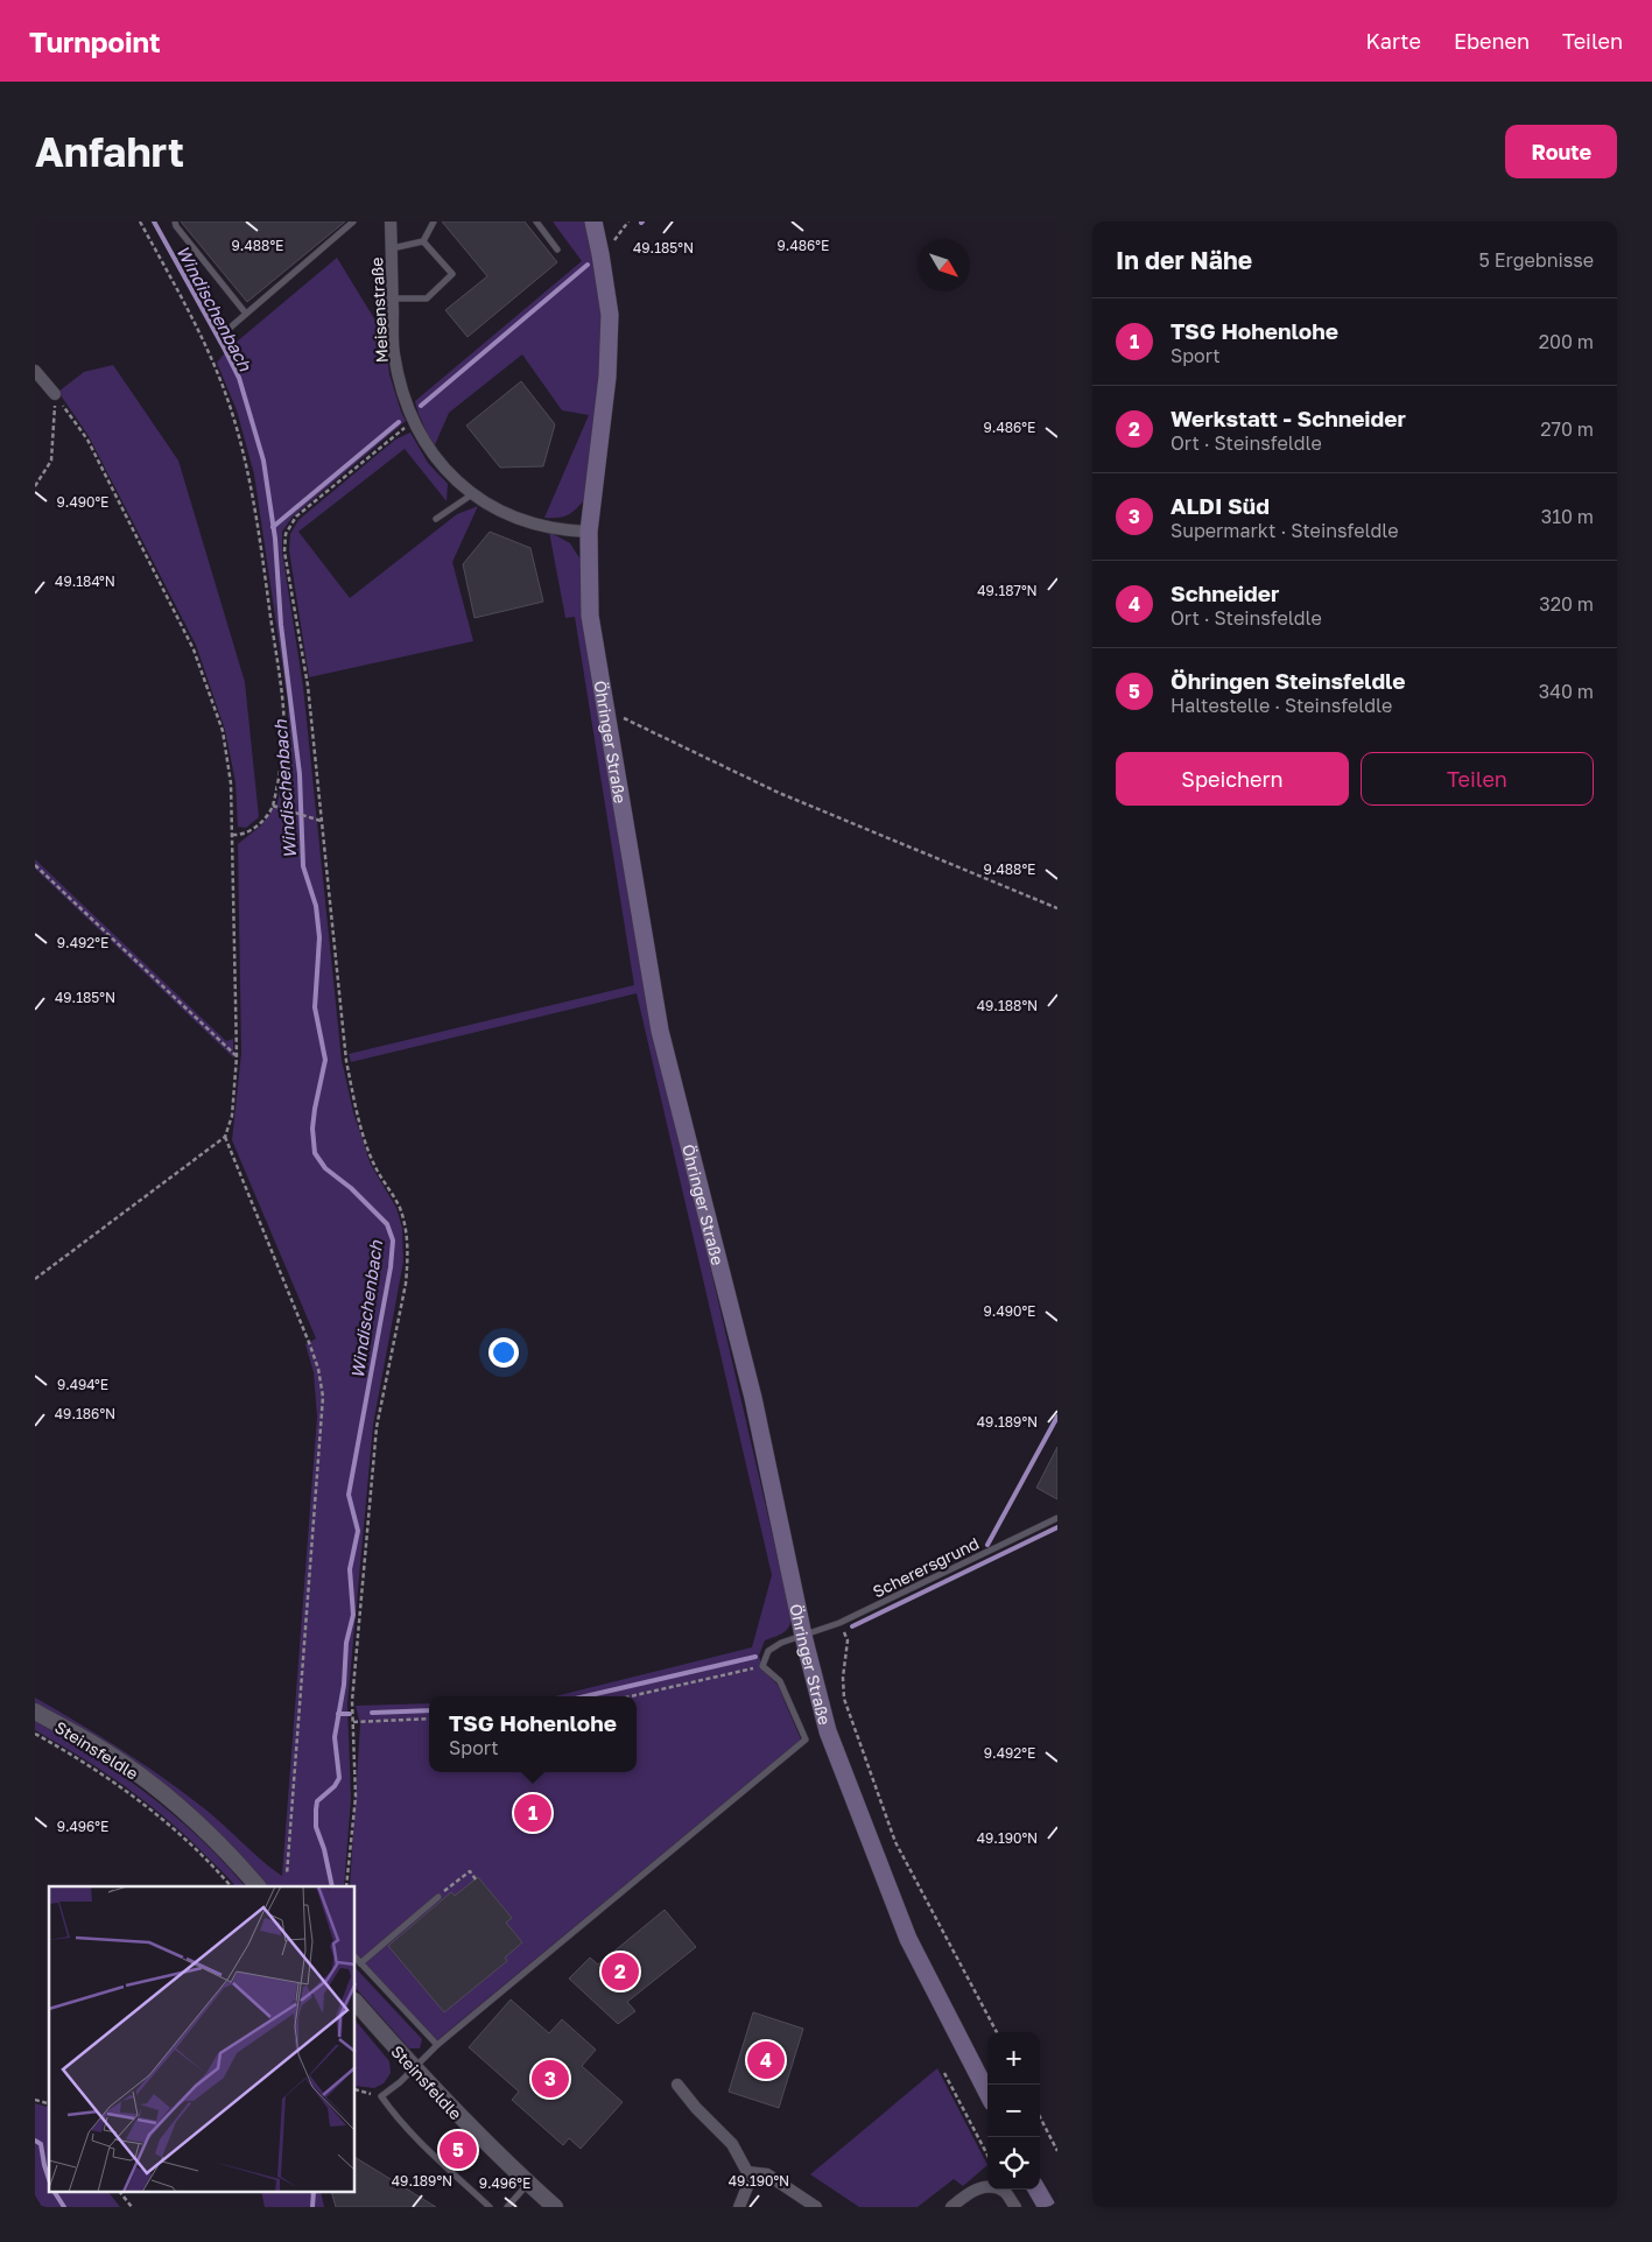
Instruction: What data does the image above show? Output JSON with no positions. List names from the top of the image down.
{
  "streets": {
    "main road": ["Öhringer Straße"],
    "street": ["Meisenstraße", "Steinsfeldle"],
    "lane": ["Scherersgrund"]
  },
  "crossings": [
    ["Meisenstraße", "Öhringer Straße"],
    ["Öhringer Straße", "Scherersgrund"]
  ],
  "water": ["Windischenbach"],
  "north": "bottom right",
  "page": {
    "header": "Turnpoint",
    "nav": ["Karte", "Ebenen", "Teilen"],
    "buttons": [
      "Route",
      ["Speichern", "Teilen"]
    ],
    "title": "Anfahrt",
    "heading": ["In der Nähe", "5 Ergebnisse"],
    "list": [
      {
        "mark": "1",
        "name": "TSG Hohenlohe",
        "note": "Sport",
        "value": "200 m"
      },
      {
        "mark": "2",
        "name": "Werkstatt - Schneider",
        "note": "Ort · Steinsfeldle",
        "value": "270 m"
      },
      {
        "mark": "3",
        "name": "ALDI Süd",
        "note": "Supermarkt · Steinsfeldle",
        "value": "310 m"
      },
      {
        "mark": "4",
        "name": "Schneider",
        "note": "Ort · Steinsfeldle",
        "value": "320 m"
      },
      {
        "mark": "5",
        "name": "Öhringen Steinsfeldle",
        "note": "Haltestelle · Steinsfeldle",
        "value": "340 m"
      }
    ],
    "popup": ["TSG Hohenlohe", "Sport"],
    "pins": [
      "1",
      "2",
      "4",
      "3",
      "5"
    ],
    "map_buttons": ["+", "−"]
  },
  "coordinates": [
    "9.488°E",
    "9.486°E",
    "49.185°N",
    "9.490°E",
    "49.184°N",
    "49.187°N",
    "9.492°E",
    "49.188°N",
    "9.494°E",
    "49.186°N",
    "49.189°N",
    "9.496°E",
    "49.190°N"
  ]
}
